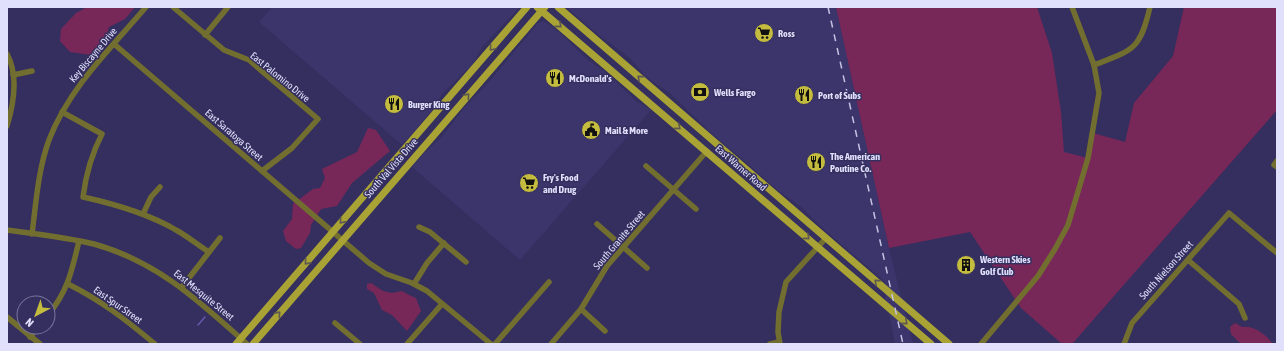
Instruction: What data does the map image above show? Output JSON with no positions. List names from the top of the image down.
{
  "streets": {
    "main road": ["South Val Vista Drive", "East Warner Road"],
    "street": [
      "Key Biscayne Drive",
      "East Palomino Drive",
      "East Saratoga Street",
      "South Granite Street",
      "South Nielson Street",
      "East Mesquite Street",
      "East Spur Street"
    ]
  },
  "crossings": [
    ["Key Biscayne Drive", "East Saratoga Street"],
    ["Key Biscayne Drive", "East Mesquite Street"],
    ["East Palomino Drive", "East Saratoga Street"],
    ["East Saratoga Street", "South Val Vista Drive"],
    ["South Val Vista Drive", "East Warner Road"],
    ["South Val Vista Drive", "East Mesquite Street"],
    ["East Warner Road", "South Granite Street"]
  ],
  "places": {
    "supermarket": ["Ross", "Fry's Food and Drug"],
    "restaurant": [
      "McDonald's",
      "Port of Subs",
      "Burger King",
      "The American Poutine Co."
    ],
    "bank": ["Wells Fargo"],
    "public building": ["Mail & More"],
    "building": ["Western Skies Golf Club"]
  },
  "north": "bottom left"
}
